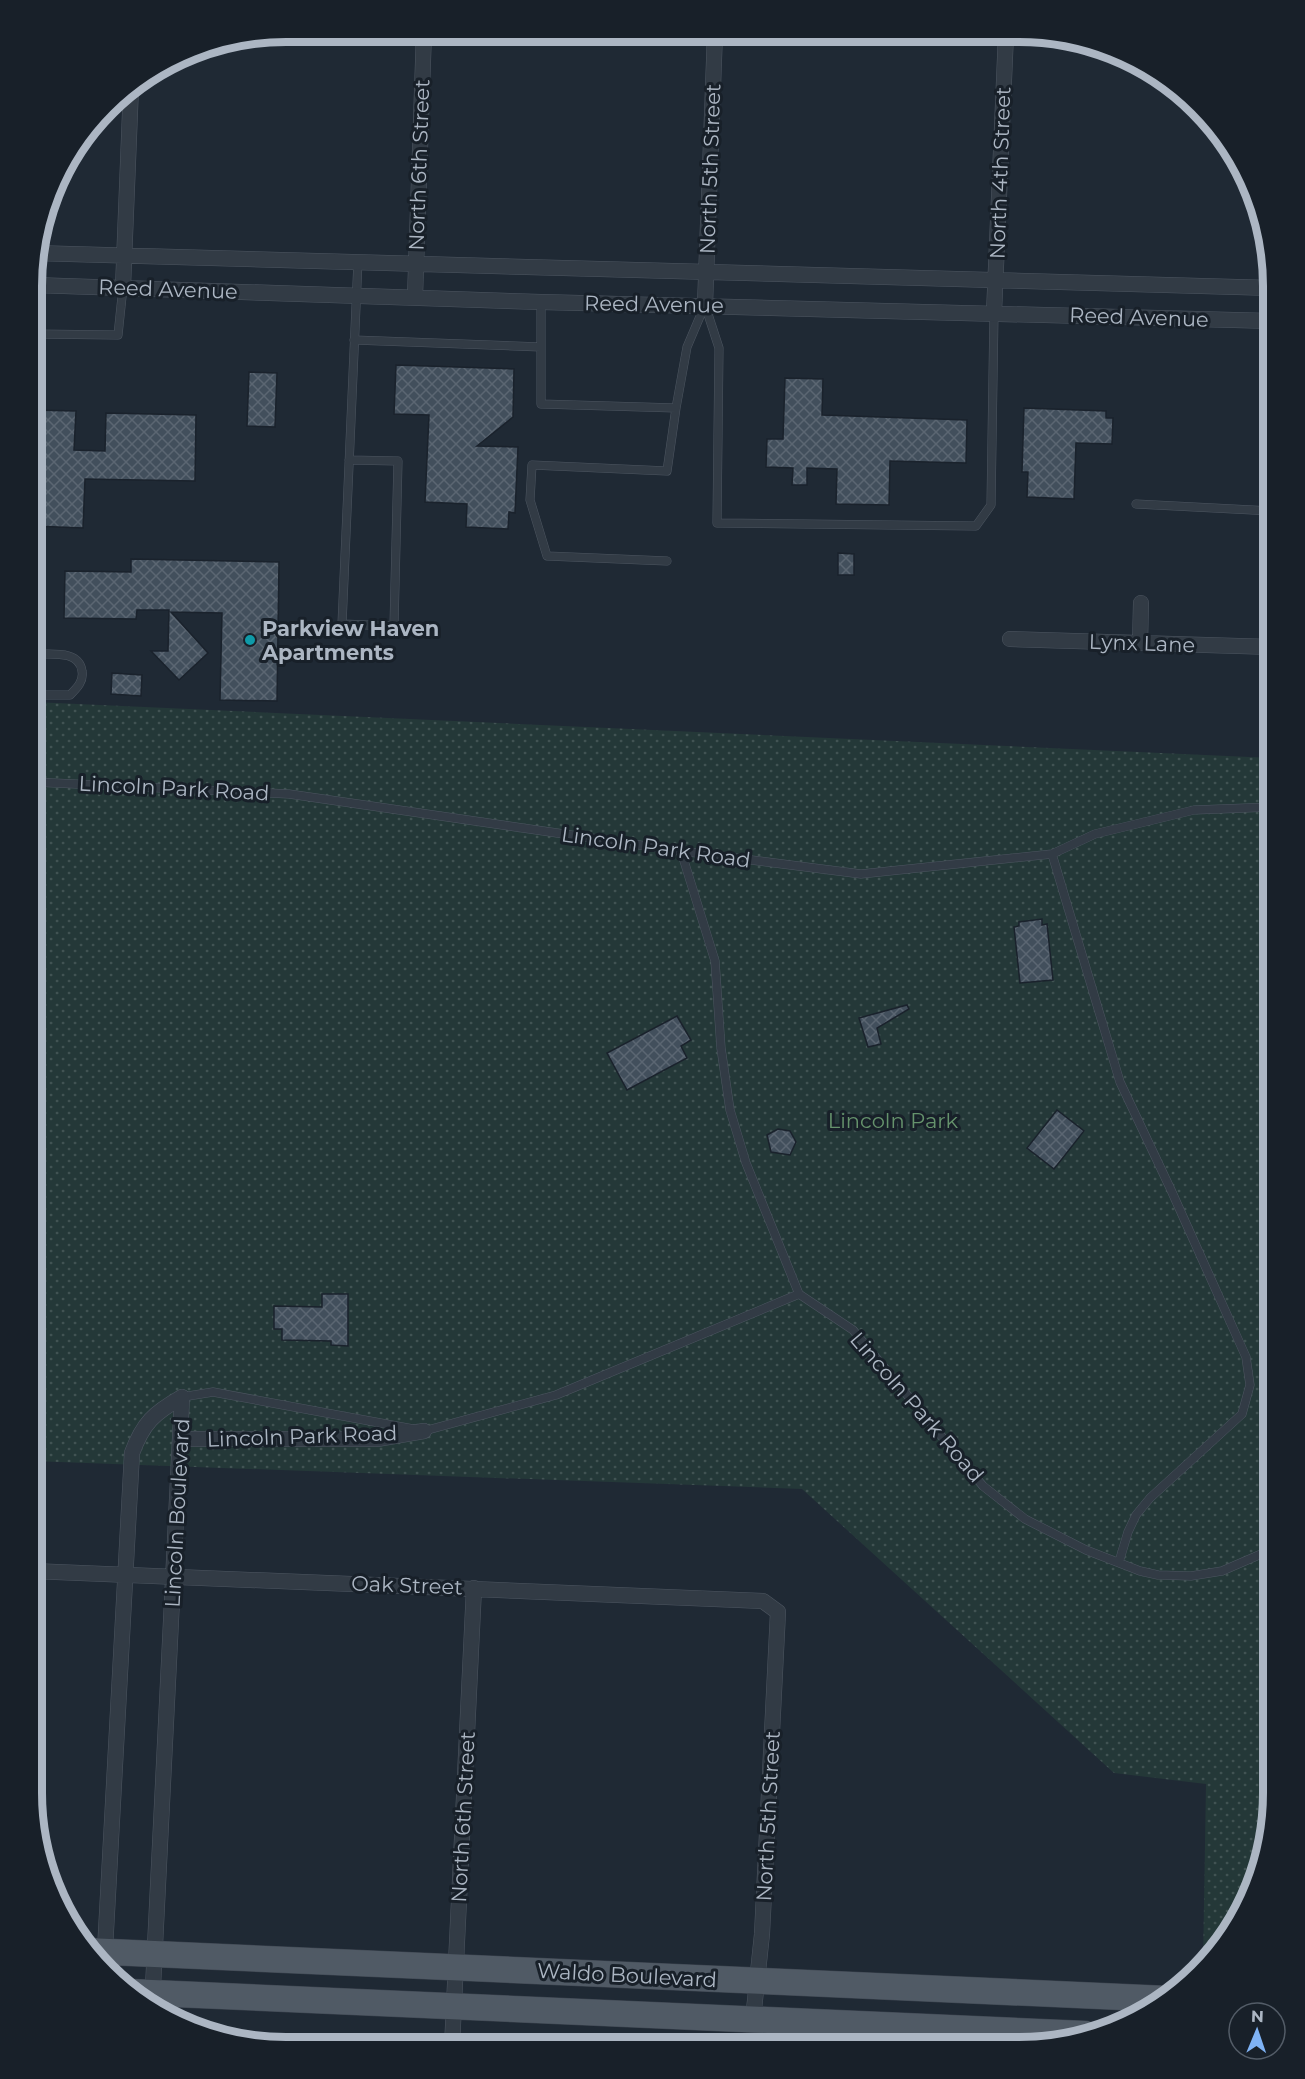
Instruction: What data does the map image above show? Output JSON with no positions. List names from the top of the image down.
{
  "streets": {
    "main road": ["Waldo Boulevard"],
    "street": [
      "North 6th Street",
      "North 5th Street",
      "North 4th Street",
      "Reed Avenue",
      "Lynx Lane",
      "Lincoln Park Road",
      "Lincoln Boulevard",
      "Oak Street"
    ]
  },
  "crossings": [
    ["North 6th Street", "Reed Avenue"],
    ["North 6th Street", "Oak Street"],
    ["North 6th Street", "Waldo Boulevard"],
    ["North 5th Street", "Reed Avenue"],
    ["North 5th Street", "Oak Street"],
    ["North 5th Street", "Waldo Boulevard"],
    ["North 4th Street", "Reed Avenue"],
    ["Lincoln Park Road", "Lincoln Boulevard"],
    ["Lincoln Boulevard", "Oak Street"],
    ["Lincoln Boulevard", "Waldo Boulevard"]
  ],
  "parks": ["Lincoln Park"],
  "places": ["Parkview Haven Apartments"],
  "north": "top"
}
